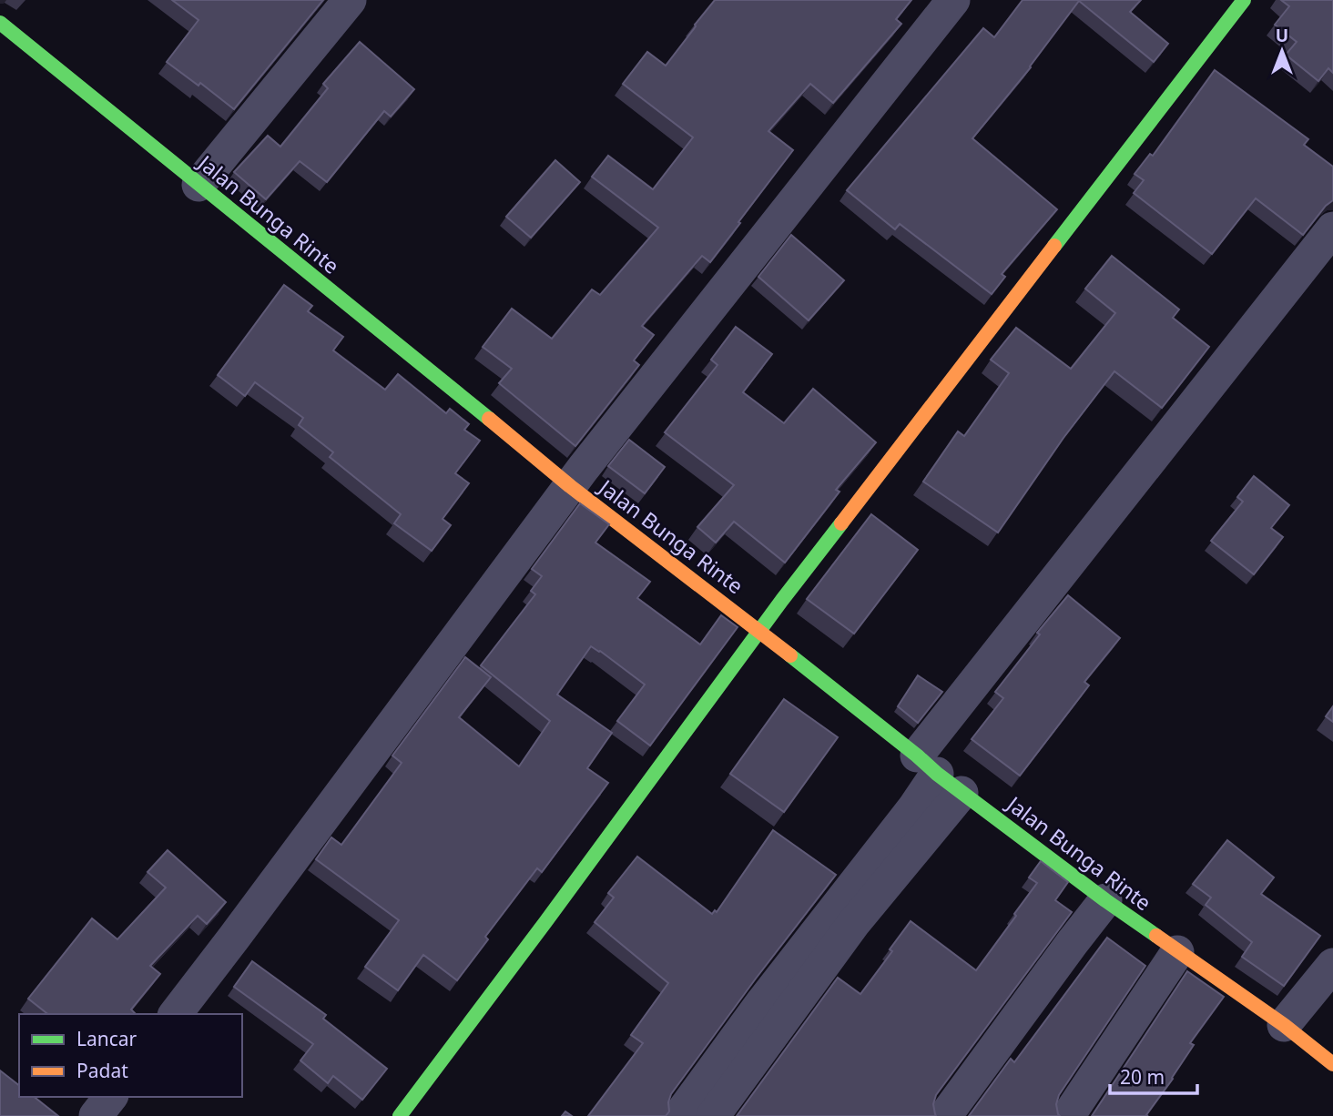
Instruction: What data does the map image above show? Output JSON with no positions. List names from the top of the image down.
{
  "streets": {
    "street": ["Jalan Bunga Rinte"]
  },
  "legend": ["Lancar", "Padat"],
  "scale_bar": "20 m",
  "north": "top"
}
